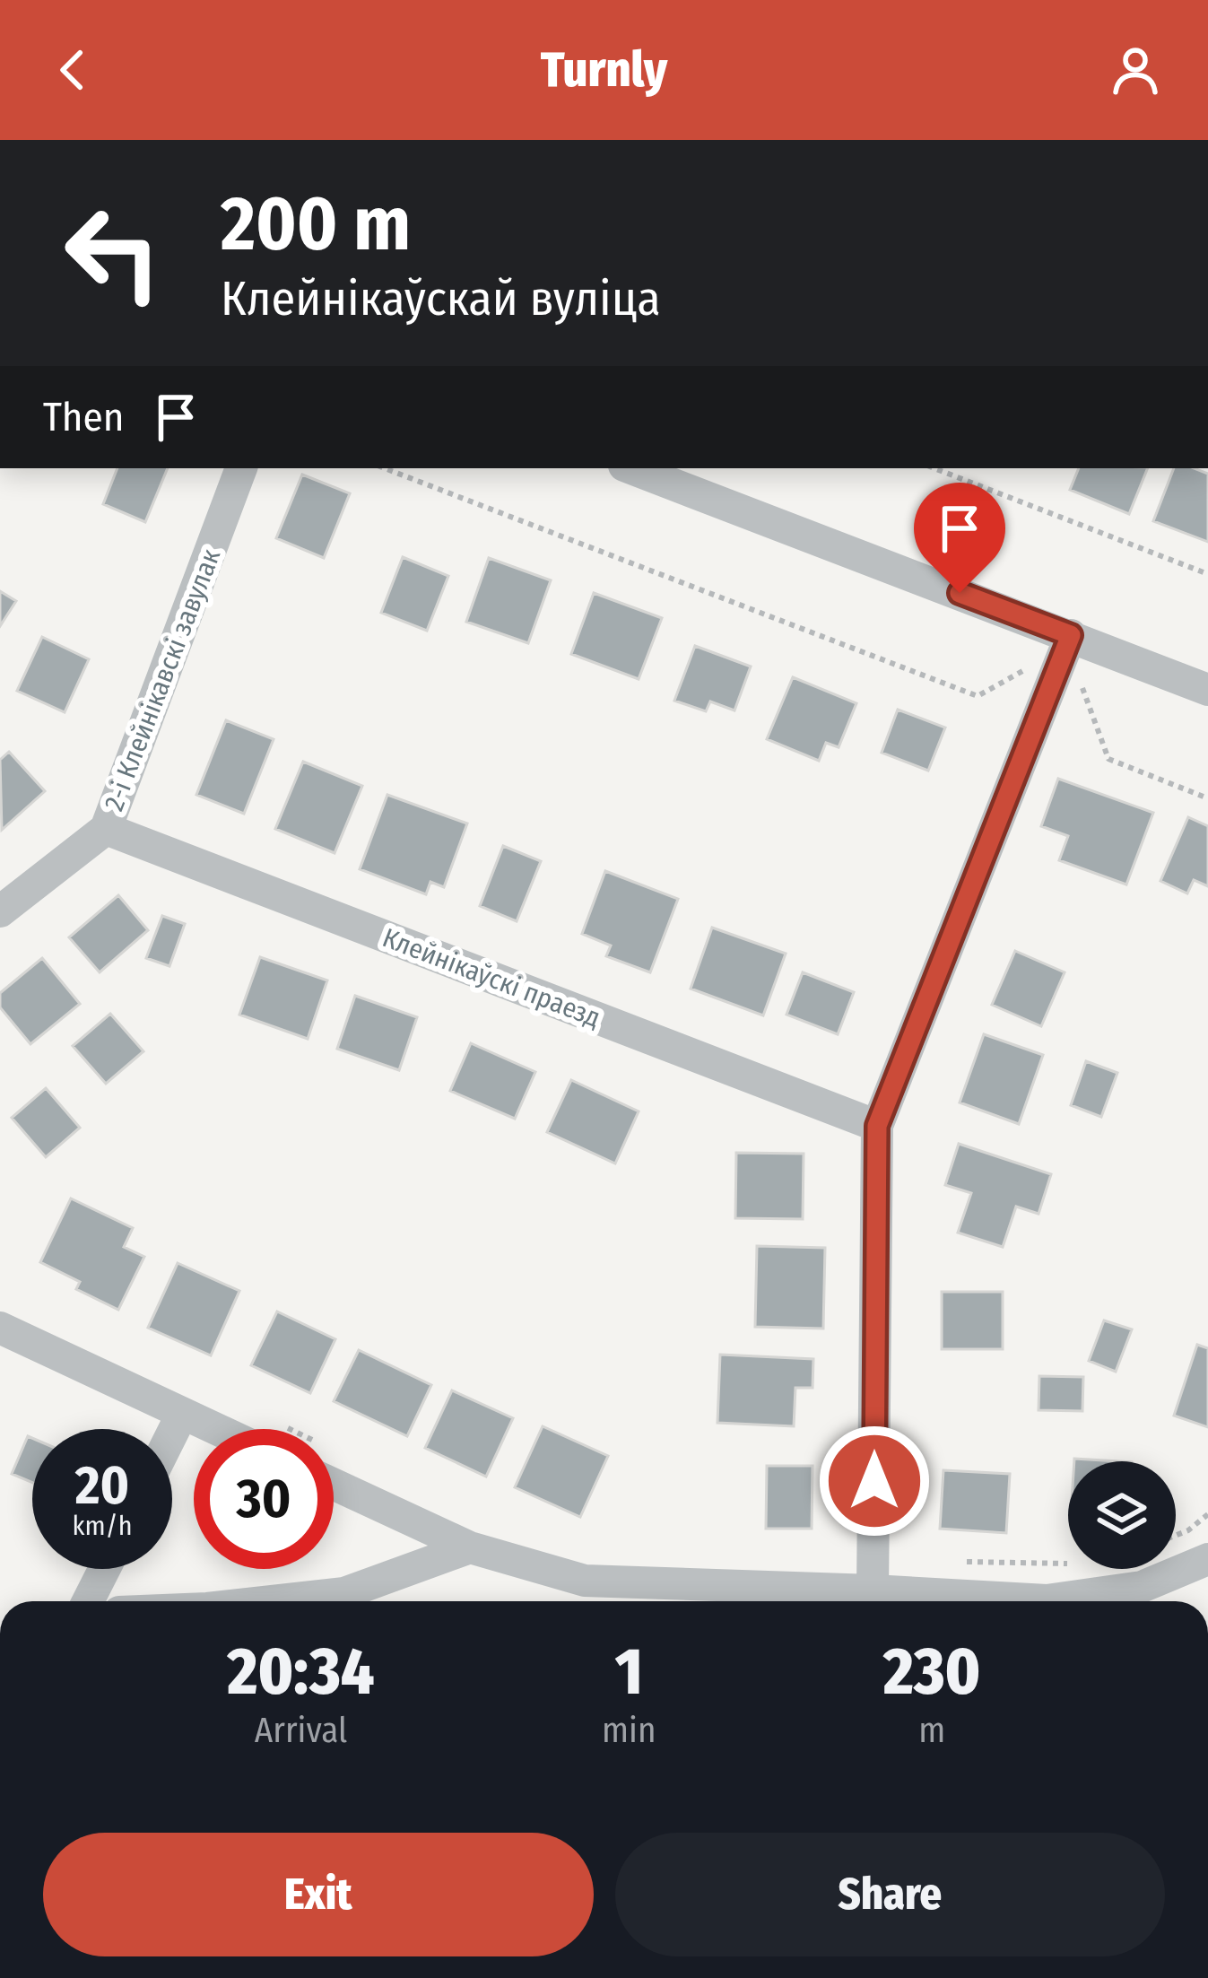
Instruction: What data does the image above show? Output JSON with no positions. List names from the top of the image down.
{
  "streets": {
    "street": ["2-і Клейнікавскі завулак", "Клейнікаўскі праезд"]
  },
  "crossings": [
    ["2-і Клейнікавскі завулак", "Клейнікаўскі праезд"]
  ],
  "page": {
    "header": "Turnly",
    "turn": ["200 m", "Клейнікаўскай вуліца"],
    "then": "Then",
    "speed": "20 km/h",
    "limit": "30",
    "eta": [
      "20:34",
      "Arrival",
      "1",
      "min",
      "230",
      "m"
    ],
    "buttons": ["Exit", "Share"]
  }
}
